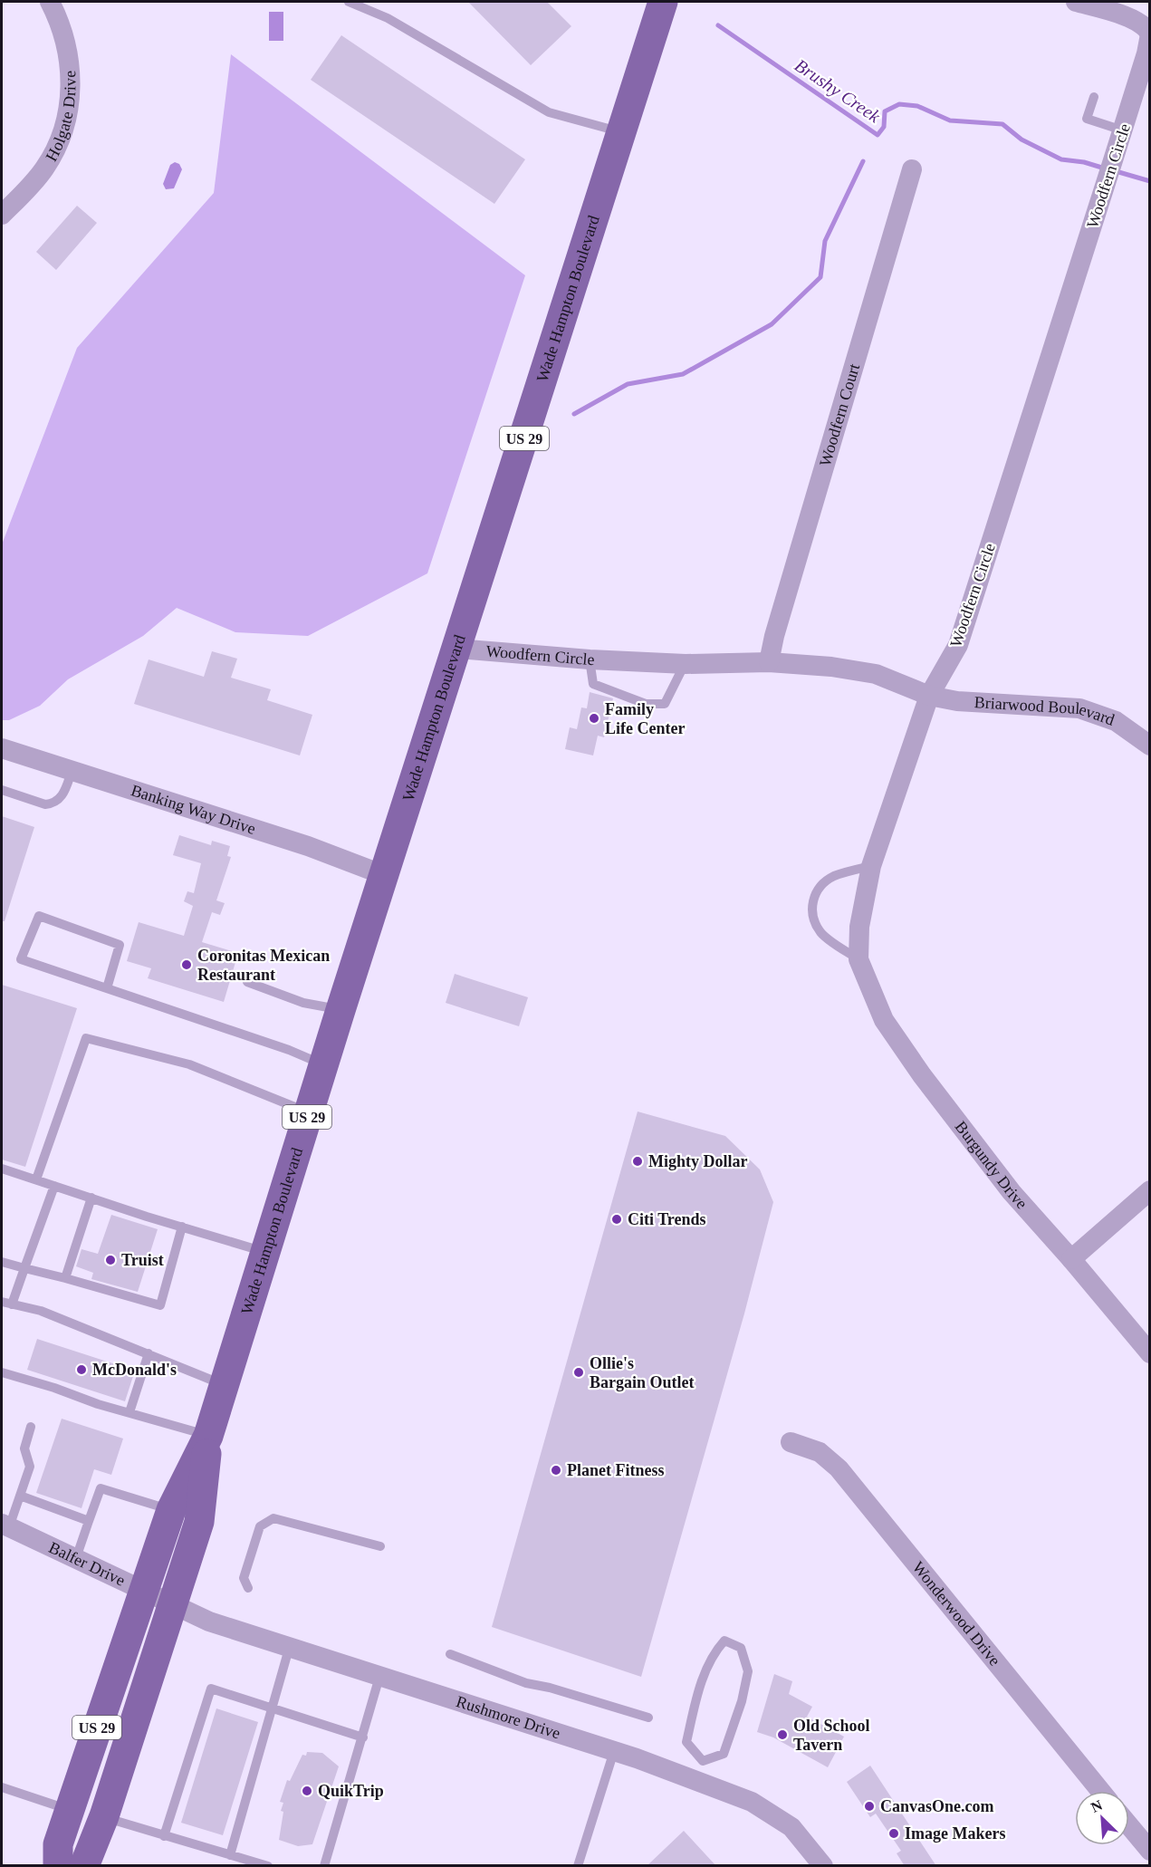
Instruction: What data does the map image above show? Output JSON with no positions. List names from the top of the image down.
{
  "streets": {
    "main road": ["Wade Hampton Boulevard", "US 29"],
    "street": [
      "Holgate Drive",
      "Woodfern Circle",
      "Woodfern Court",
      "Briarwood Boulevard",
      "Banking Way Drive",
      "Burgundy Drive",
      "Balfer Drive",
      "Wonderwood Drive",
      "Rushmore Drive"
    ]
  },
  "crossings": [
    ["Woodfern Circle", "Wade Hampton Boulevard"],
    ["Woodfern Circle", "Woodfern Court"],
    ["Woodfern Circle", "Briarwood Boulevard"],
    ["Woodfern Circle", "Burgundy Drive"],
    ["Wade Hampton Boulevard", "Banking Way Drive"],
    ["Wade Hampton Boulevard", "Balfer Drive"],
    ["Wade Hampton Boulevard", "Rushmore Drive"],
    ["Briarwood Boulevard", "Burgundy Drive"],
    ["Balfer Drive", "Rushmore Drive"]
  ],
  "water": ["Brushy Creek"],
  "places": [
    "Family Life Center",
    "Coronitas Mexican Restaurant",
    "Mighty Dollar",
    "Citi Trends",
    "Truist",
    "McDonald's",
    "Ollie's Bargain Outlet",
    "Planet Fitness",
    "Old School Tavern",
    "QuikTrip",
    "CanvasOne.com",
    "Image Makers"
  ],
  "north": "top left"
}
